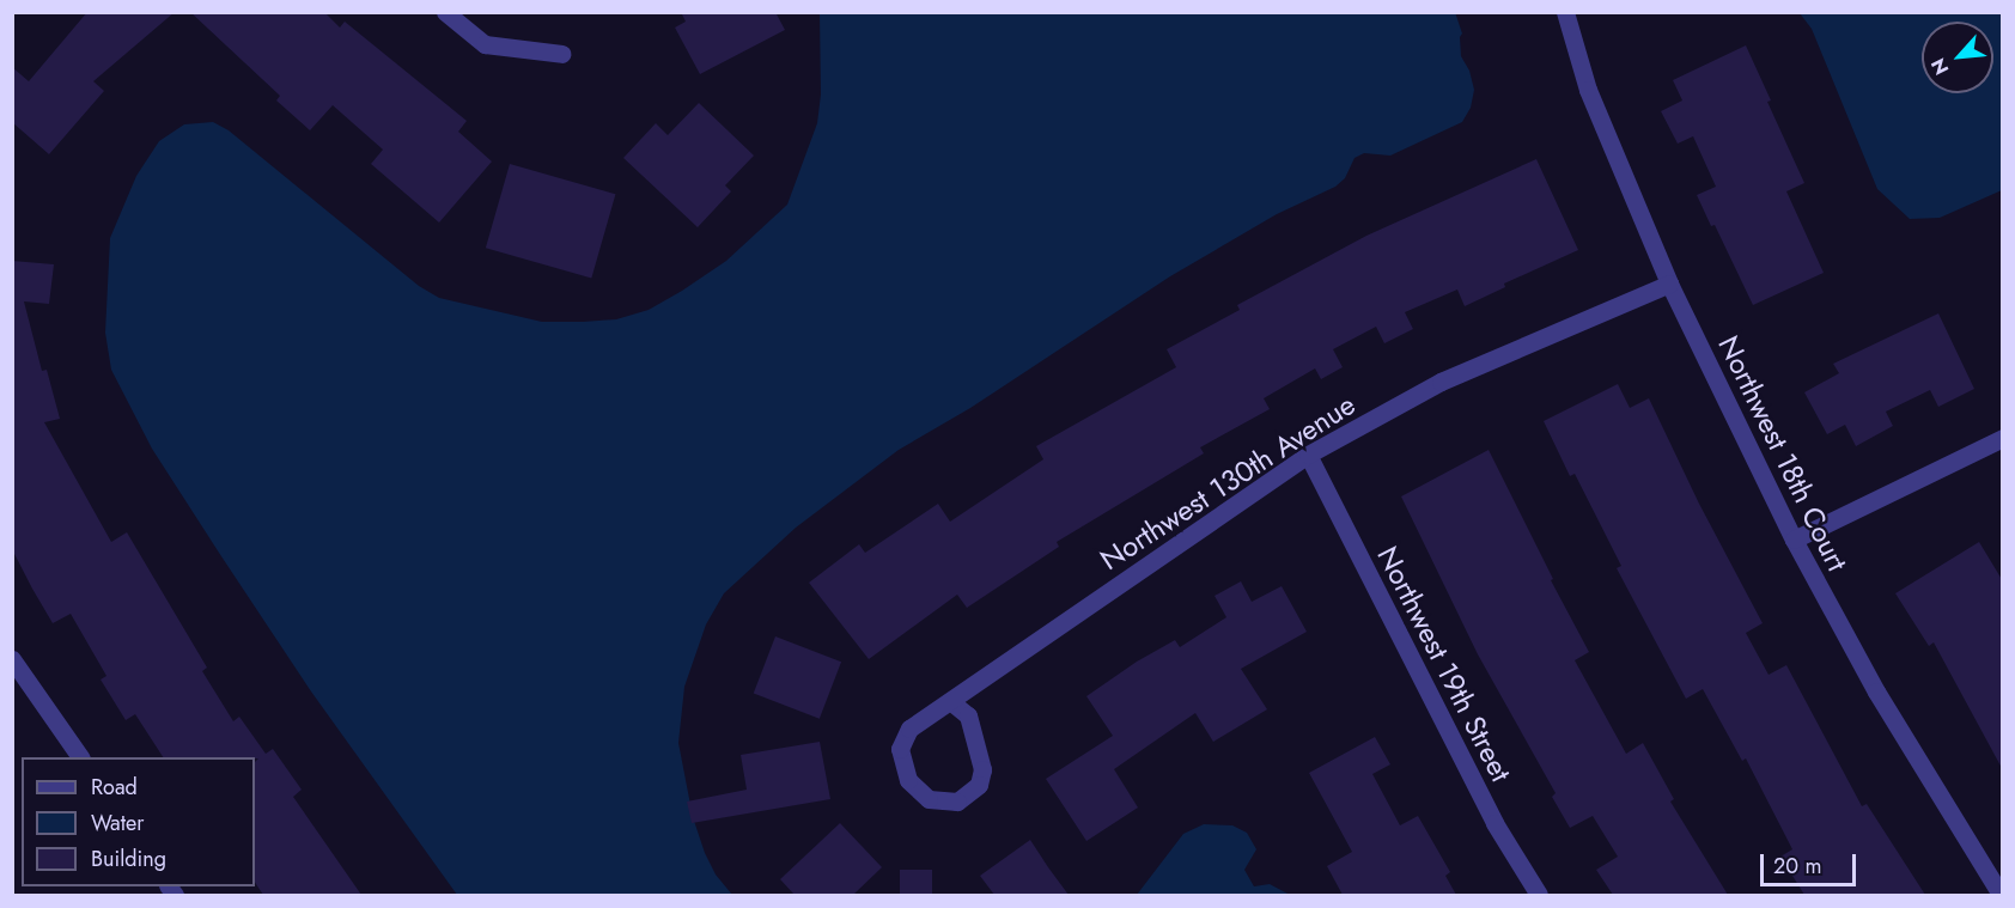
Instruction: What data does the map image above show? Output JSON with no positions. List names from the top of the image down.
{
  "streets": {
    "street": ["Northwest 18th Court", "Northwest 130th Avenue", "Northwest 19th Street"]
  },
  "crossings": [
    ["Northwest 18th Court", "Northwest 130th Avenue"],
    ["Northwest 130th Avenue", "Northwest 19th Street"]
  ],
  "legend": ["Road", "Water", "Building"],
  "scale_bar": "20 m",
  "north": "bottom left"
}
